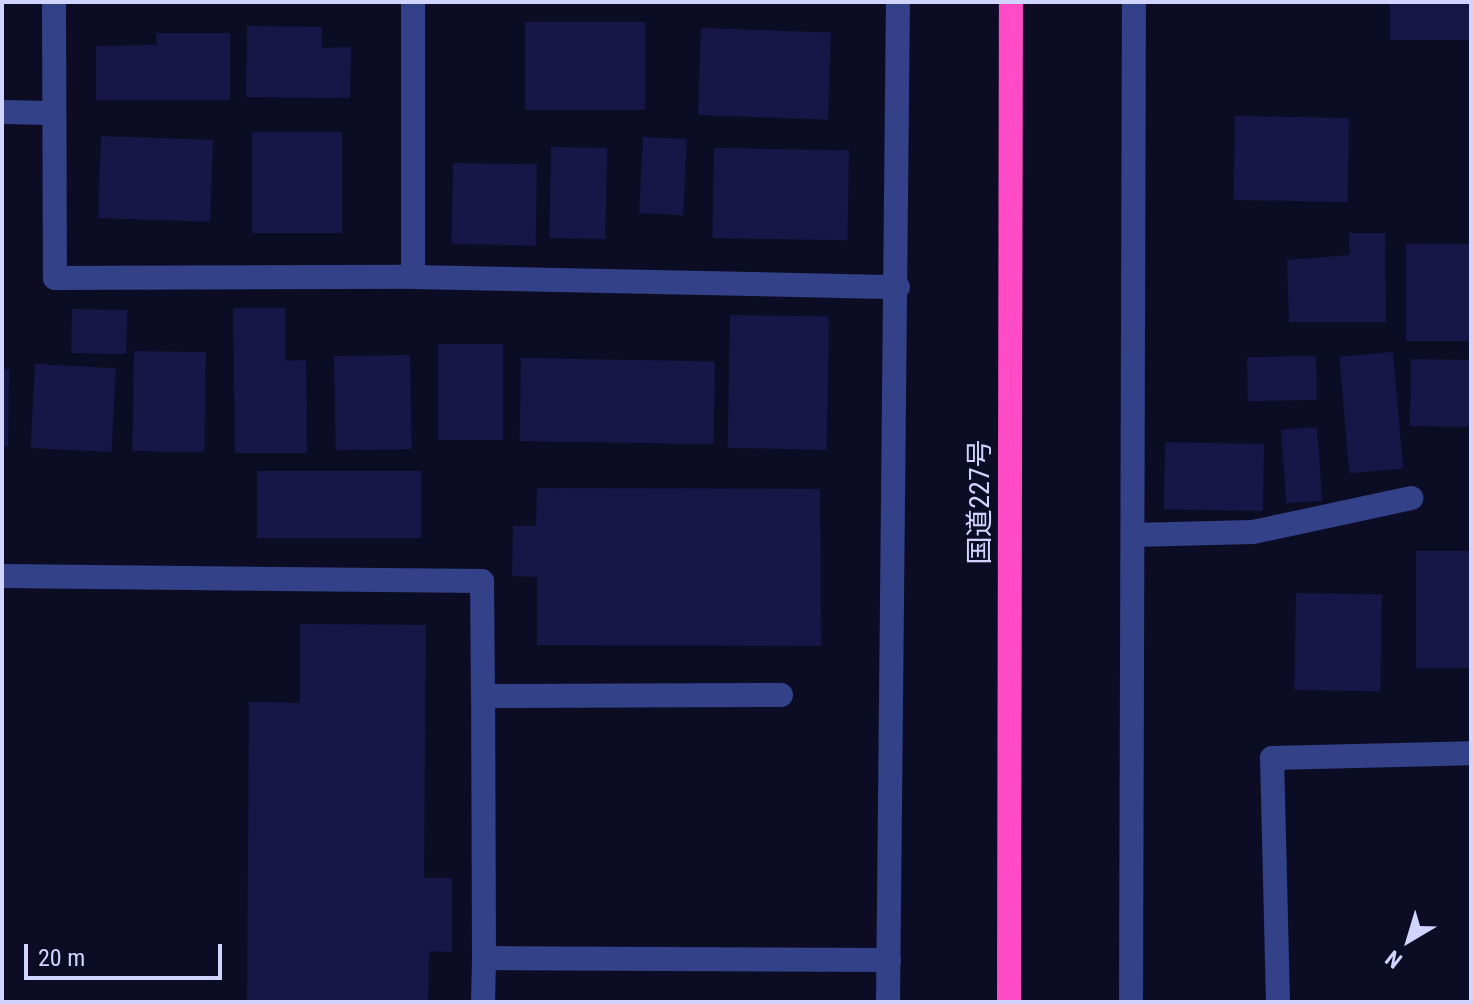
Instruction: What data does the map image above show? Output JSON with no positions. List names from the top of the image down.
{
  "streets": {
    "highway": ["国道227号"]
  },
  "scale_bar": "20 m",
  "north": "bottom left"
}
